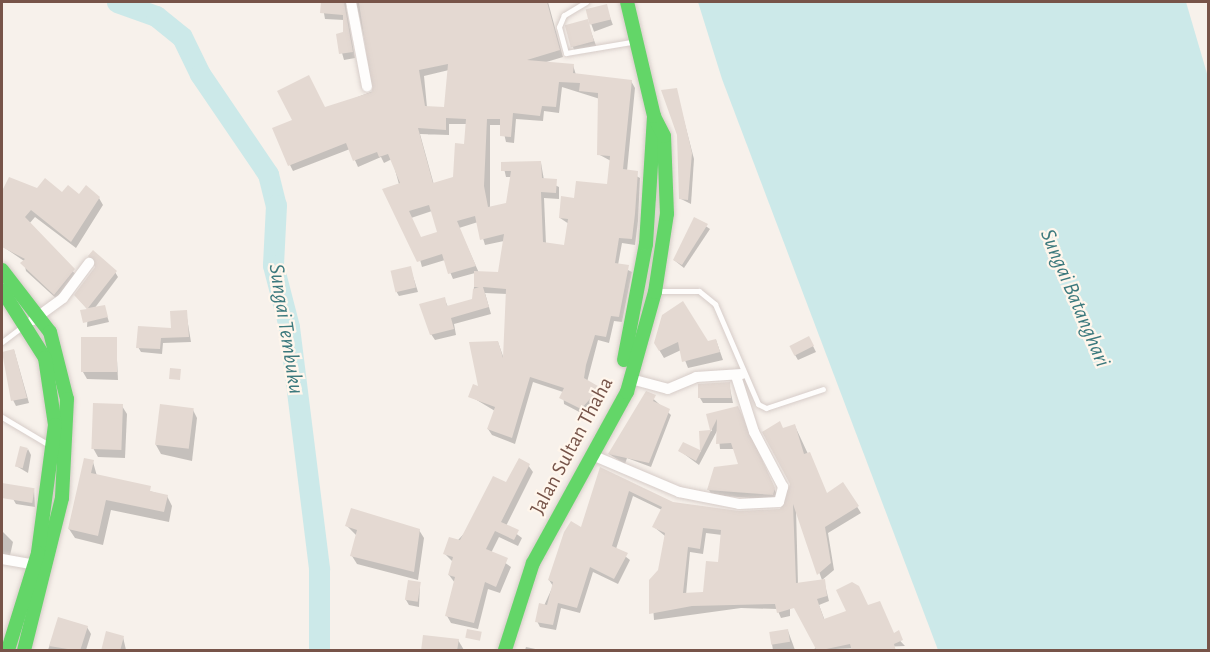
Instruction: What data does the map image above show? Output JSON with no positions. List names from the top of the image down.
{
  "streets": {
    "main road": ["Jalan Sultan Thaha"]
  },
  "water": ["Sungai Batanghari", "Sungai Tembuku"]
}
